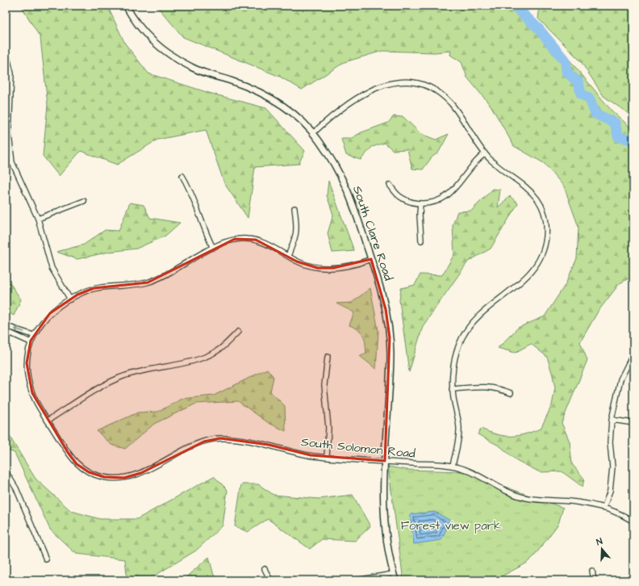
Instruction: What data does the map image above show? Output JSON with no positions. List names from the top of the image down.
{
  "streets": {
    "street": ["South Clare Road", "South Solomon Road"]
  },
  "crossings": [
    ["South Clare Road", "South Solomon Road"]
  ],
  "parks": ["Forest view park"],
  "north": "top"
}
